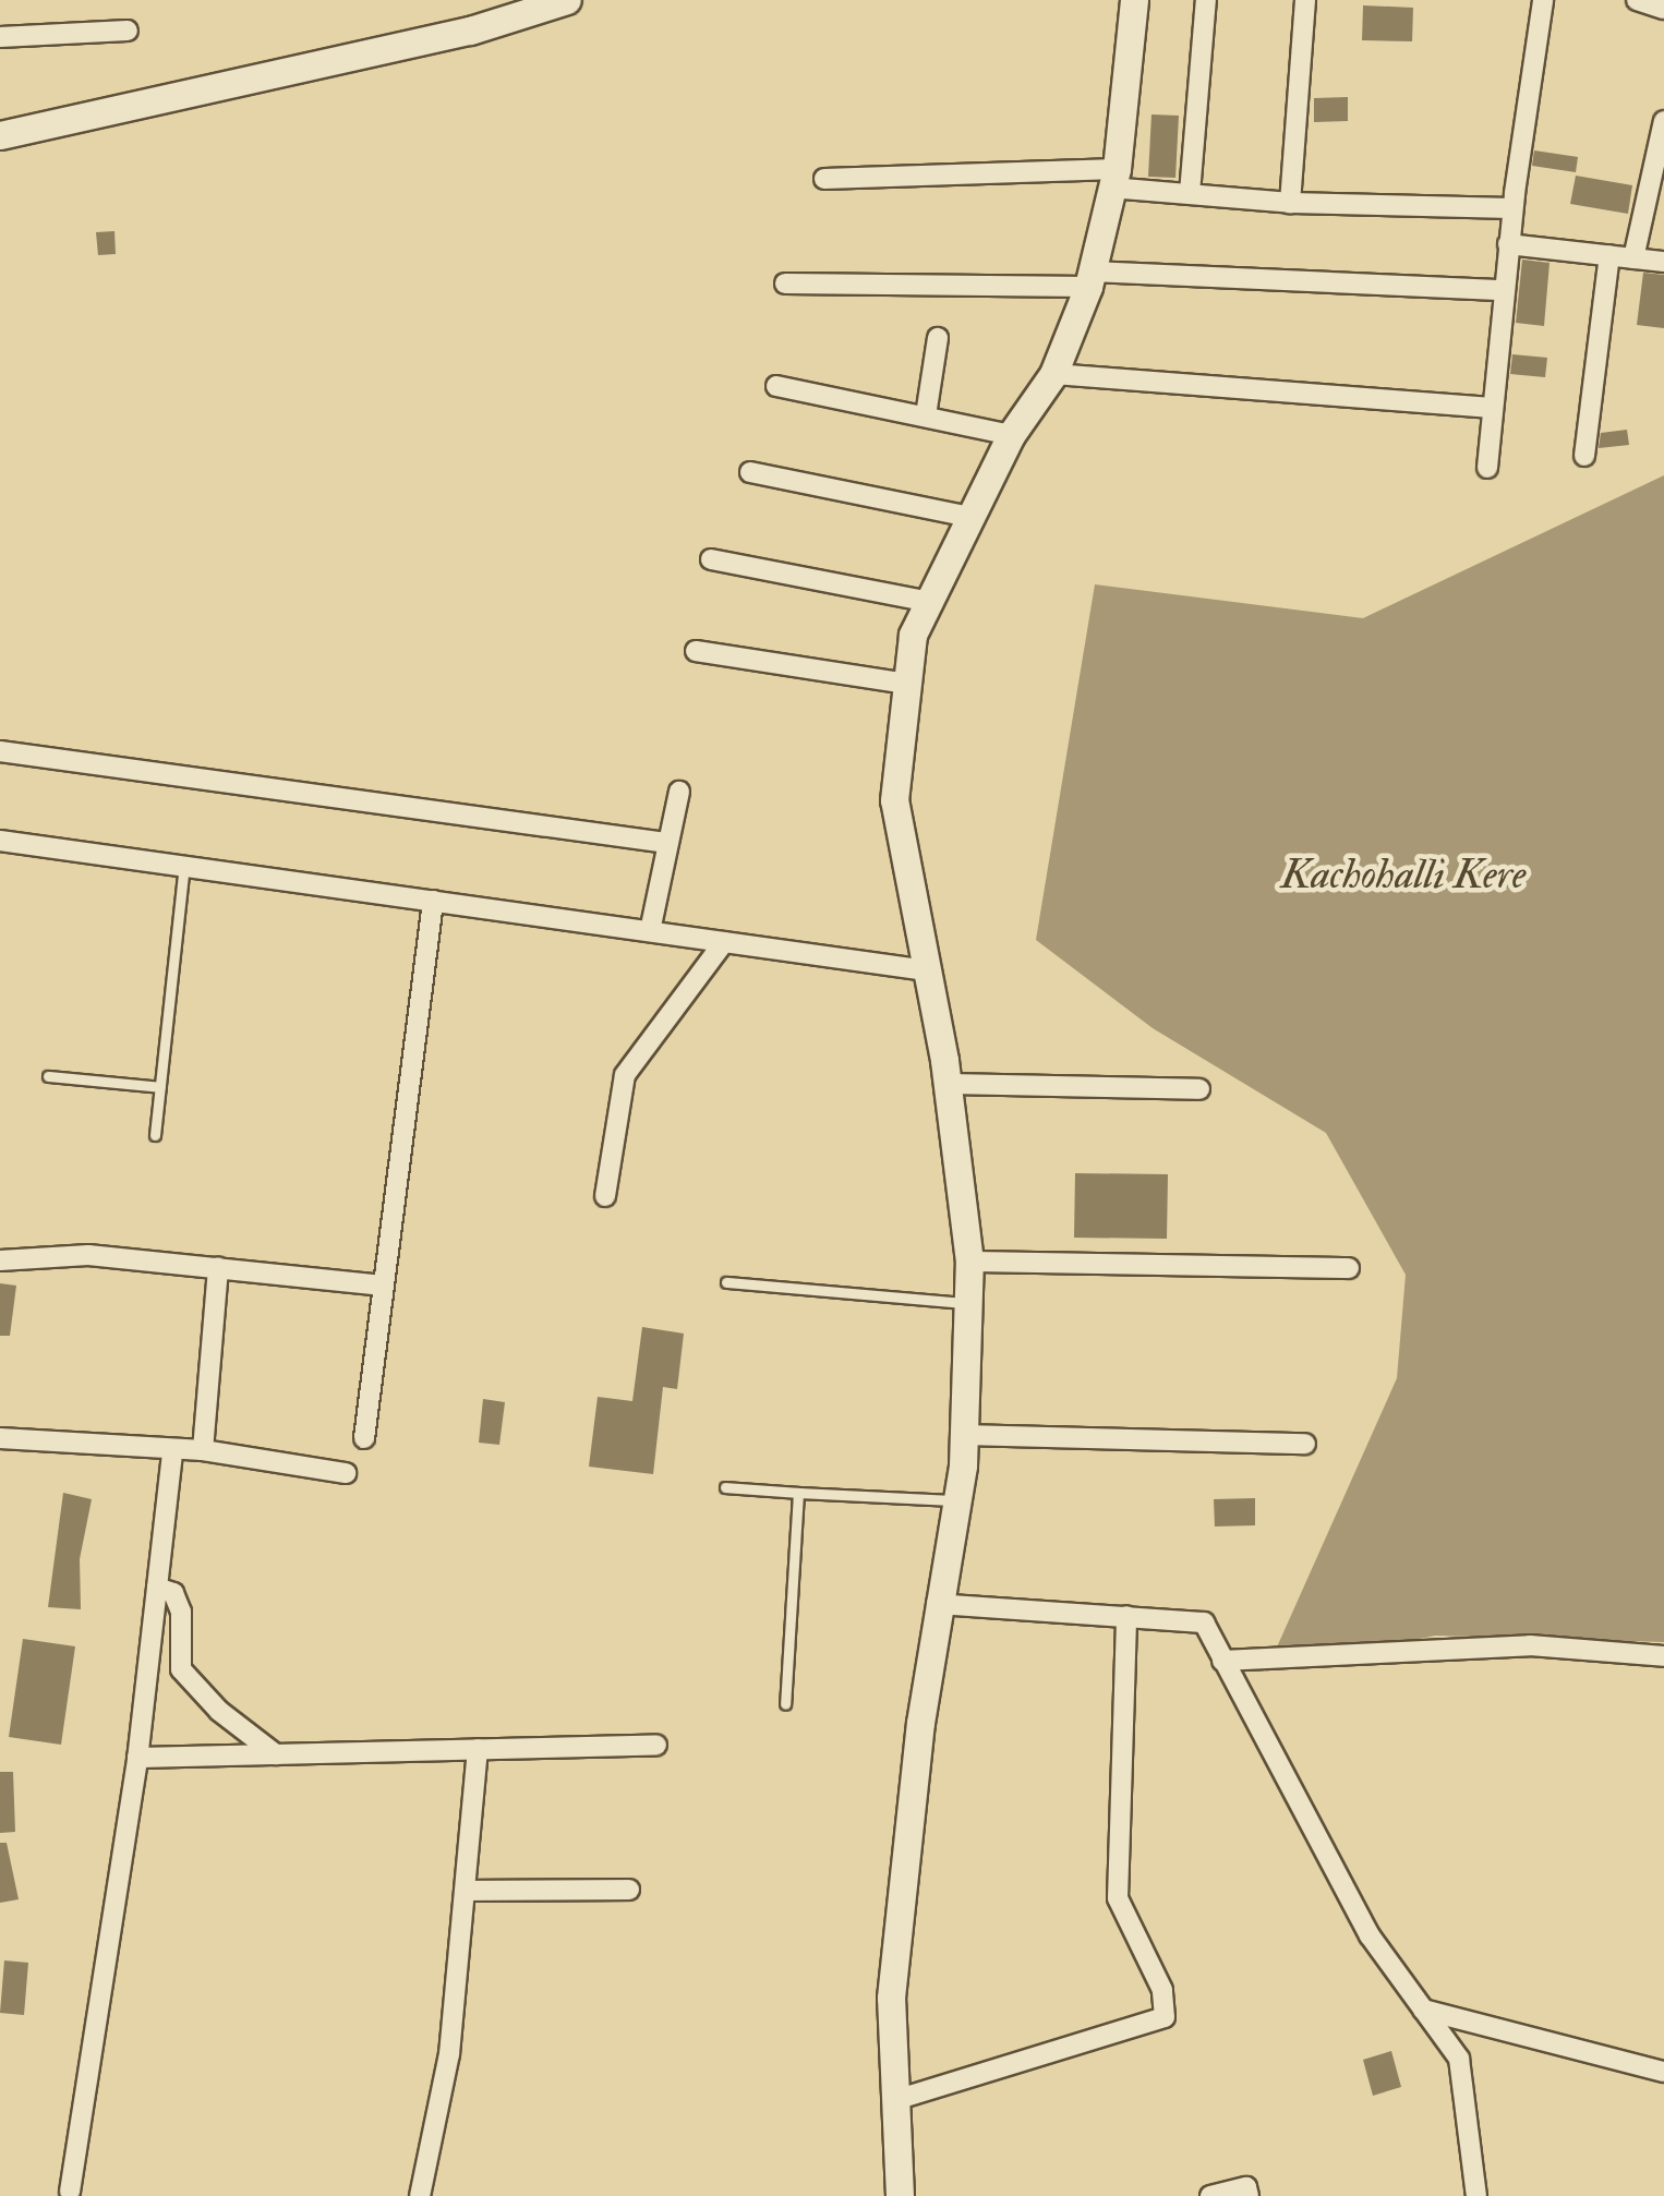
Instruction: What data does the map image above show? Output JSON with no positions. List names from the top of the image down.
{
  "water": ["Kachohalli Kere"]
}
